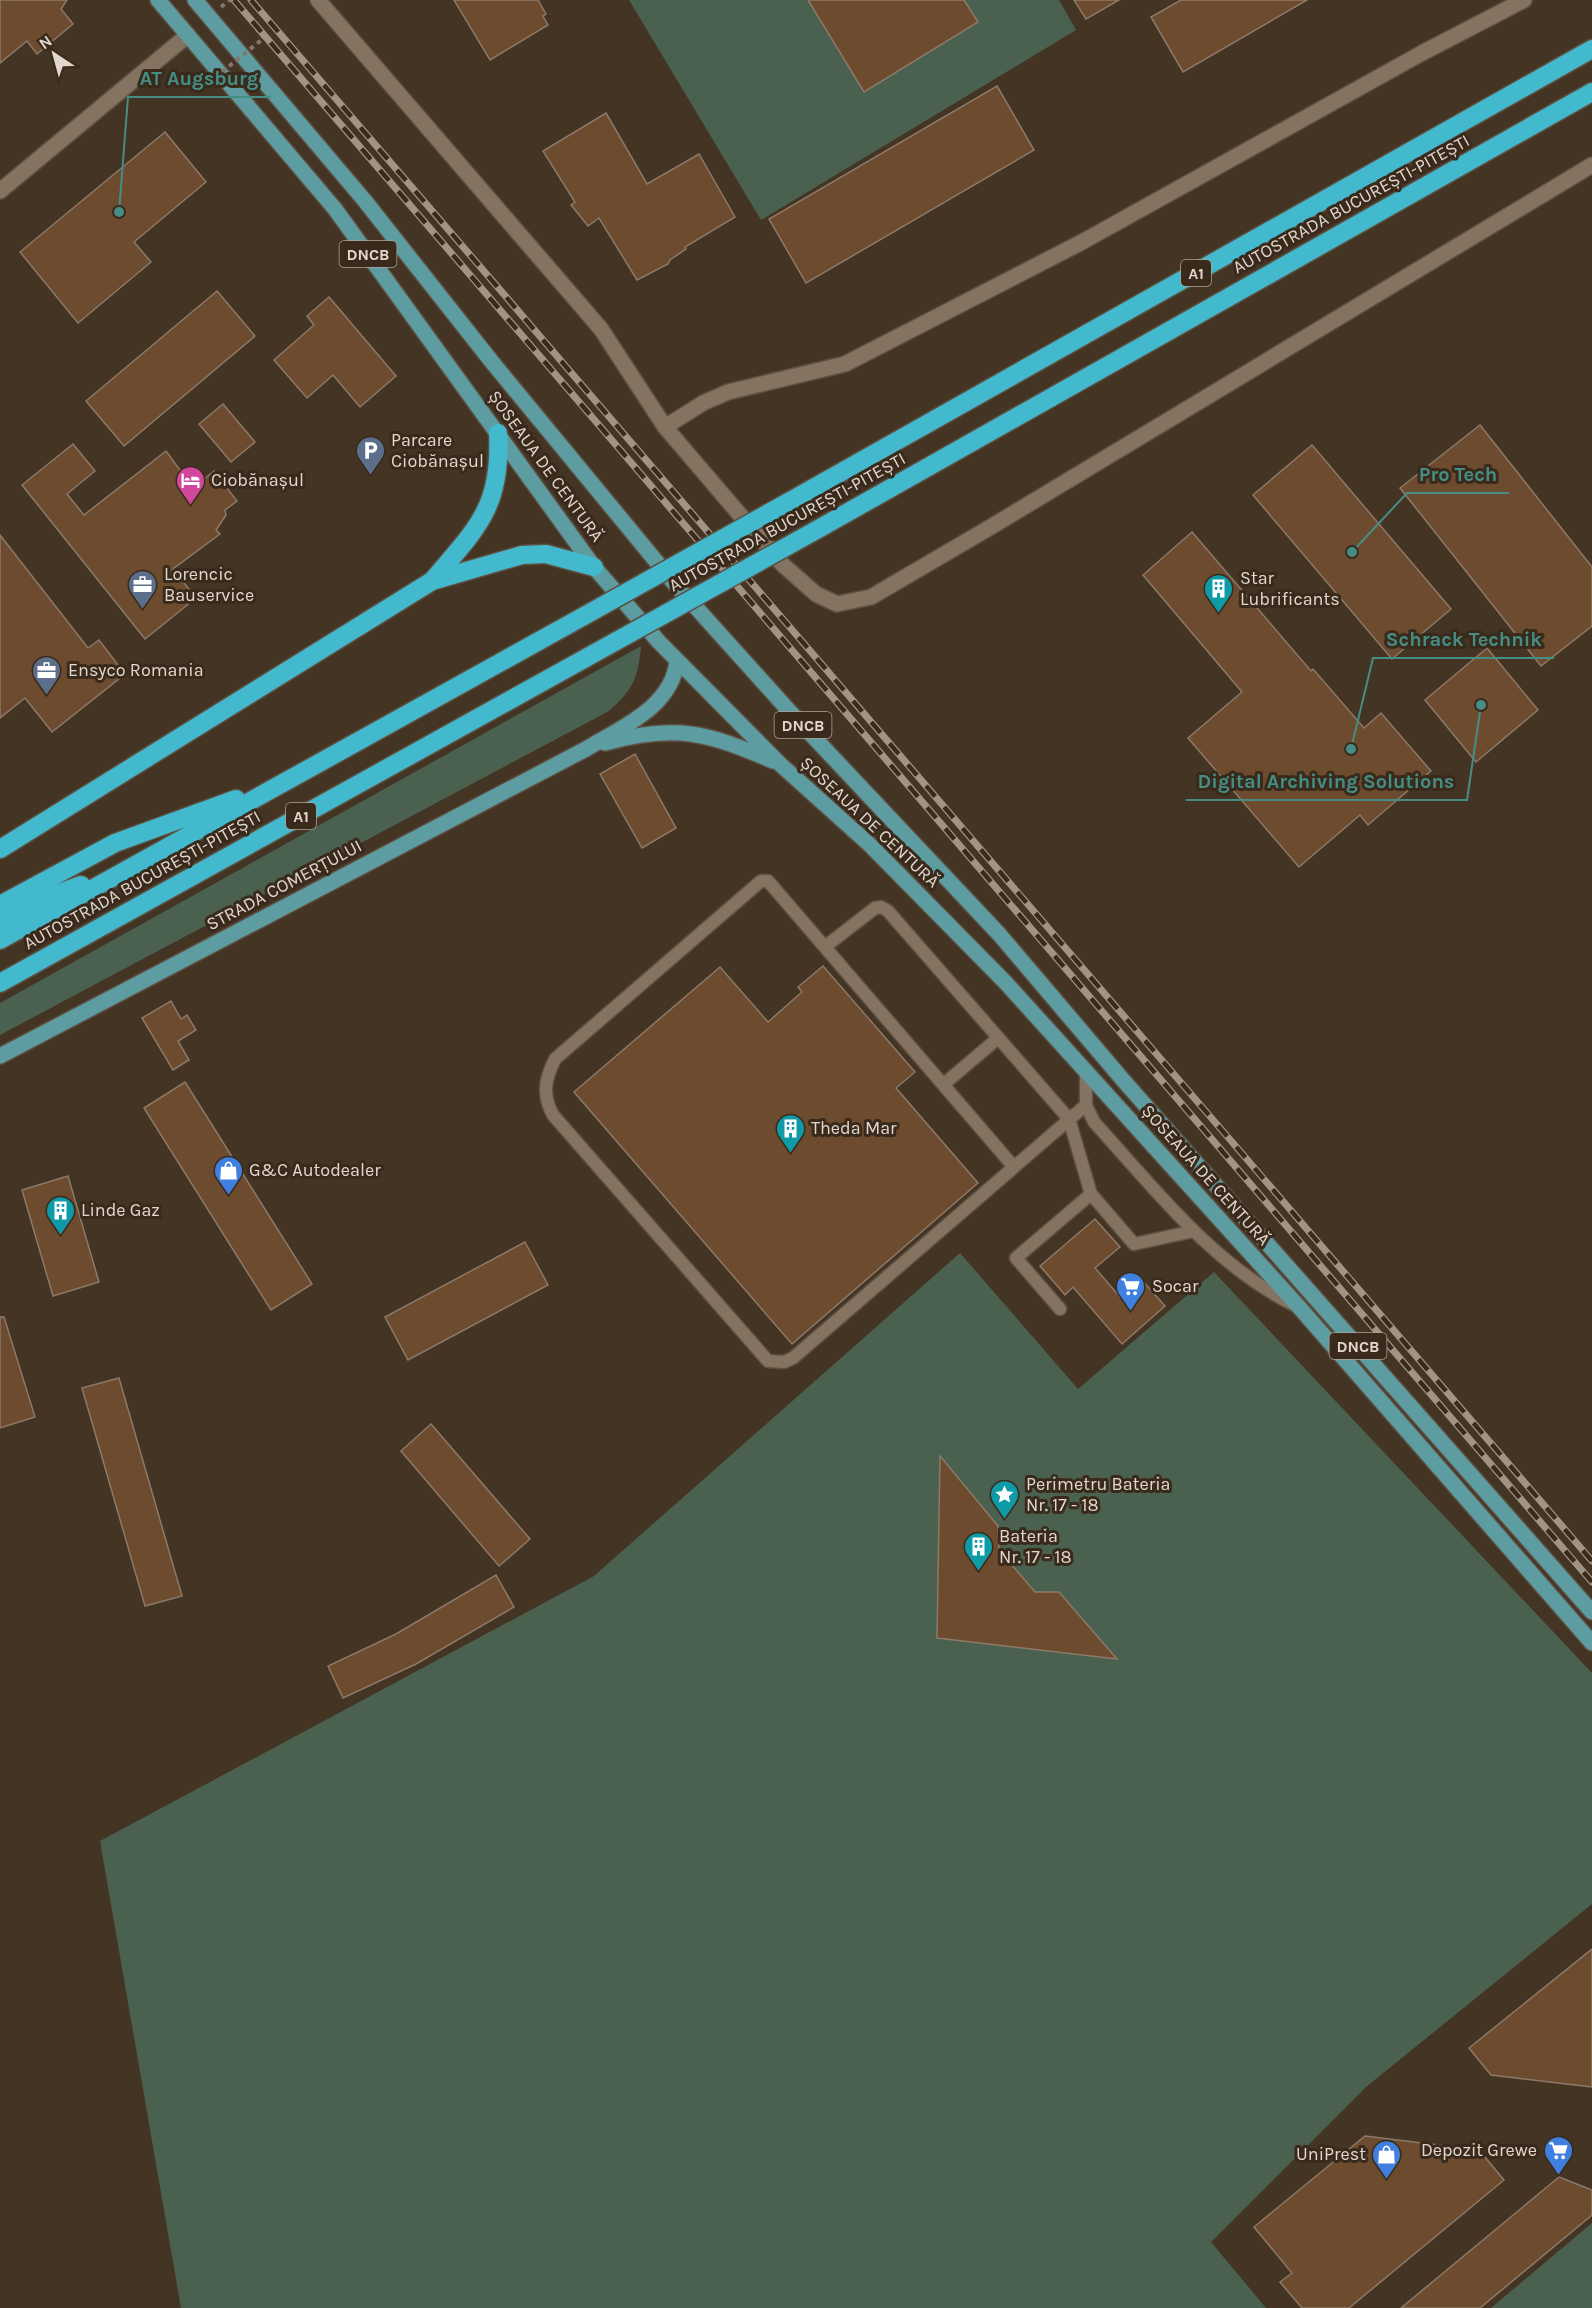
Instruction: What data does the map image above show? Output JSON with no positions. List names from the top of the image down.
{
  "streets": {
    "highway": ["AUTOSTRADA BUCUREȘTI-PITEȘTI", "A1"],
    "main road": ["DNCB", "ȘOSEAUA DE CENTURĂ", "STRADA COMERȚULUI"]
  },
  "places": {
    "other": [
      "AT Augsburg",
      "Pro Tech",
      "Digital Archiving Solutions",
      "Schrack Technik"
    ],
    "parking": ["Parcare Ciobănașul"],
    "hotel": ["Ciobănașul"],
    "office": ["Lorencic Bauservice", "Ensyco Romania"],
    "building": [
      "Star Lubrificants",
      "Theda Mar",
      "Linde Gaz",
      "Bateria Nr. 17 - 18"
    ],
    "shop": ["G&C Autodealer", "UniPrest"],
    "supermarket": ["Socar", "Depozit Grewe"],
    "place": ["Perimetru Bateria Nr. 17 - 18"]
  },
  "north": "top left"
}
